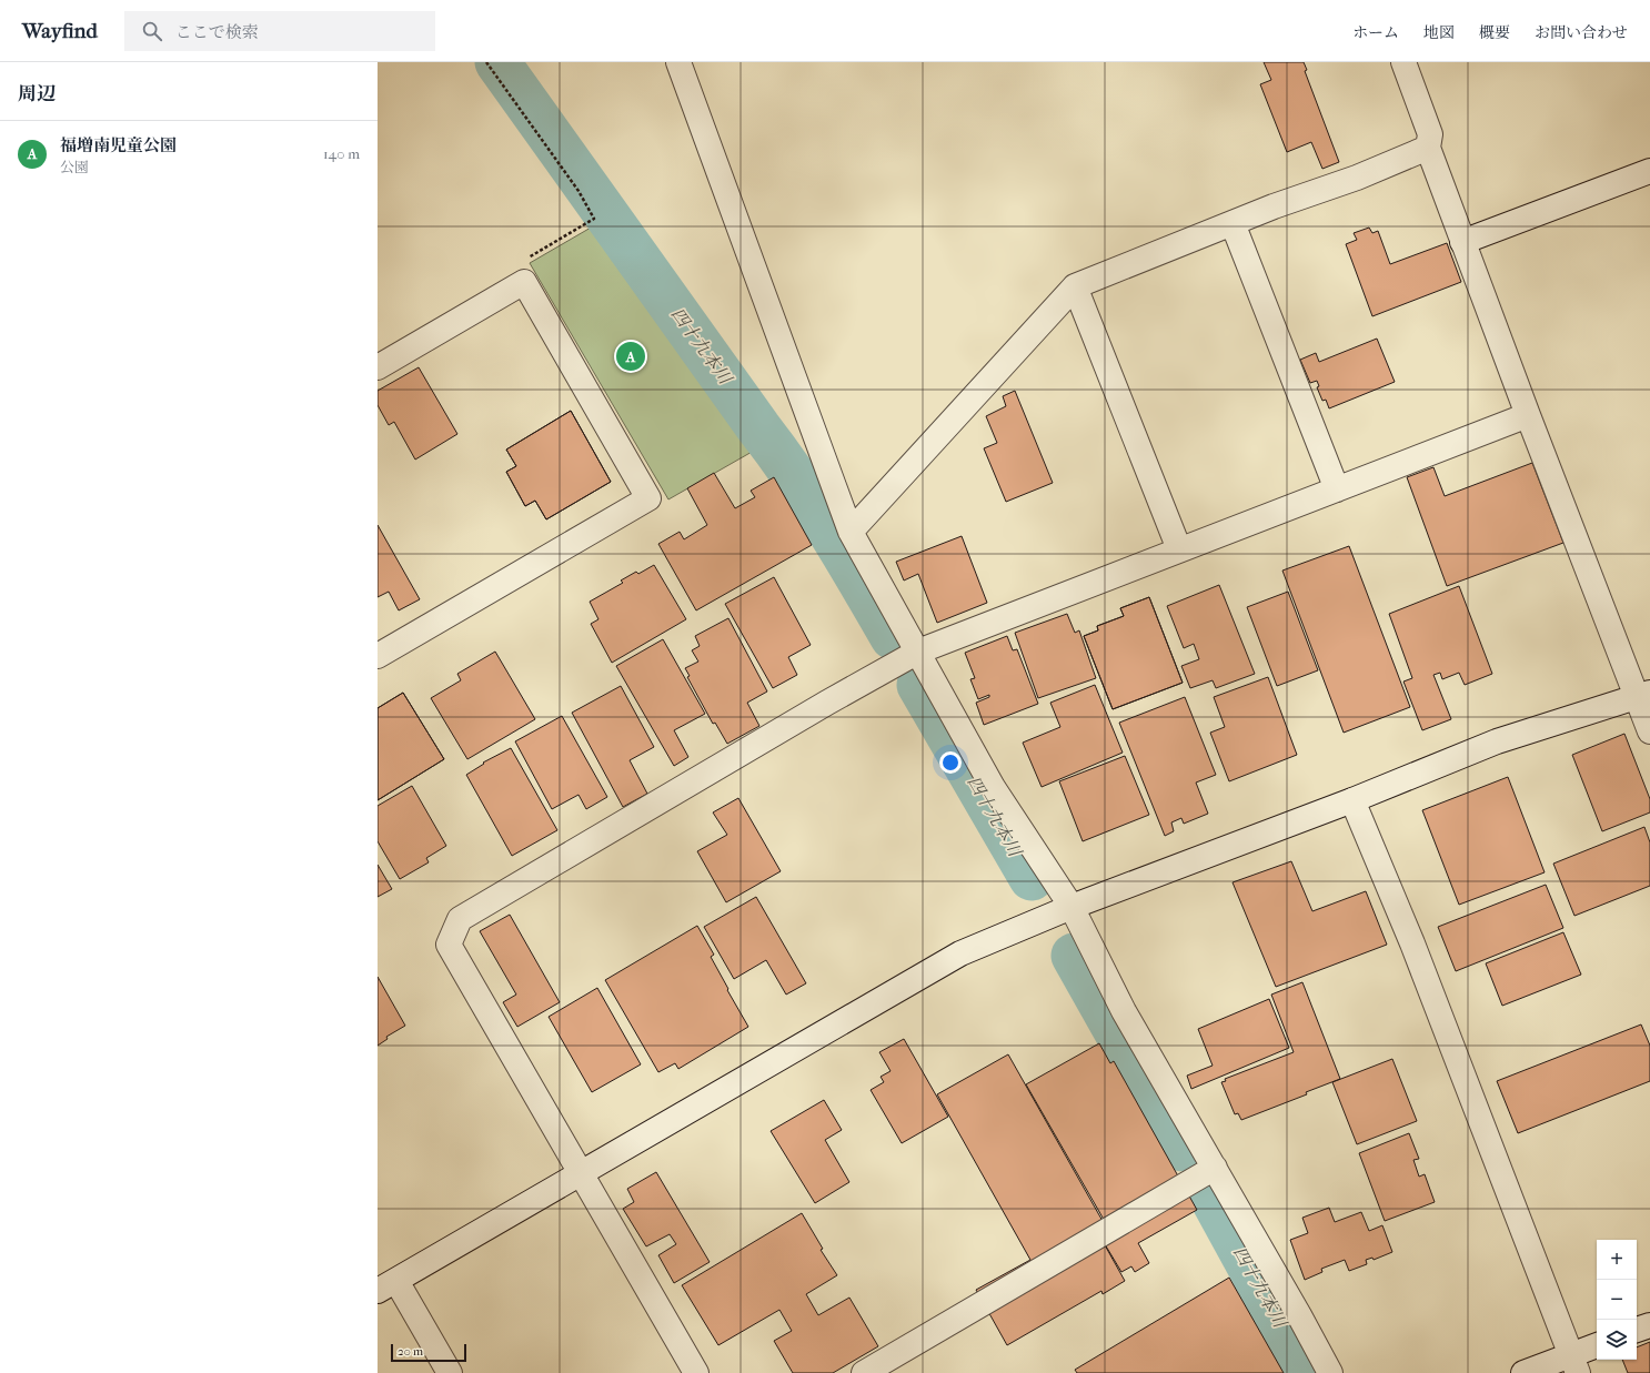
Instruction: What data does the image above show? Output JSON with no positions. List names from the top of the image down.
{
  "water": ["四十九本川"],
  "scale_bar": "20 m",
  "page": {
    "header": "Wayfind",
    "search": "ここで検索",
    "nav": [
      "ホーム",
      "地図",
      "概要",
      "お問い合わせ"
    ],
    "heading": "周辺",
    "list": [
      {
        "mark": "A",
        "name": "福増南児童公園",
        "note": "公園",
        "value": "140 m"
      }
    ],
    "pins": "A",
    "map_buttons": ["+", "−"],
    "scale": "20 m"
  }
}
